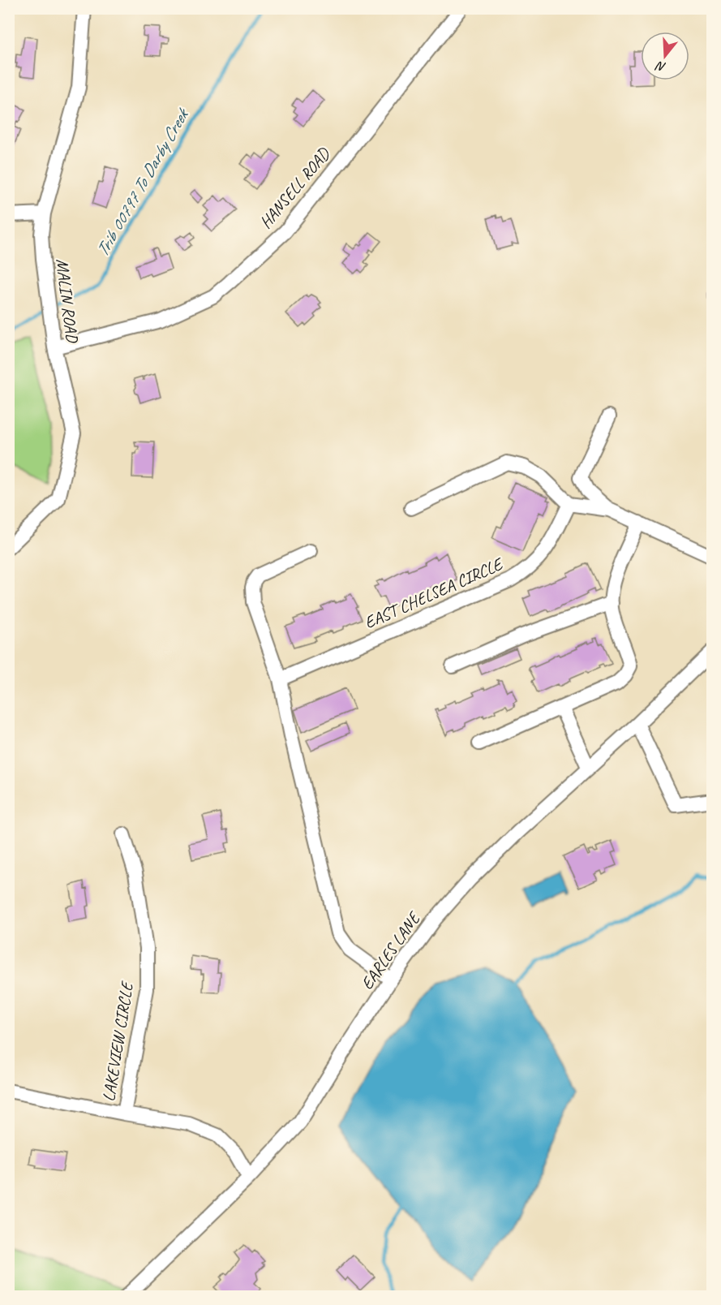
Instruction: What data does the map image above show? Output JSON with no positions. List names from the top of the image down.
{
  "streets": {
    "street": [
      "HANSELL ROAD",
      "MALIN ROAD",
      "EAST CHELSEA CIRCLE",
      "EARLES LANE",
      "LAKEVIEW CIRCLE"
    ]
  },
  "crossings": [
    ["HANSELL ROAD", "MALIN ROAD"]
  ],
  "water": ["Trib 00797 To Darby Creek"],
  "north": "bottom"
}
